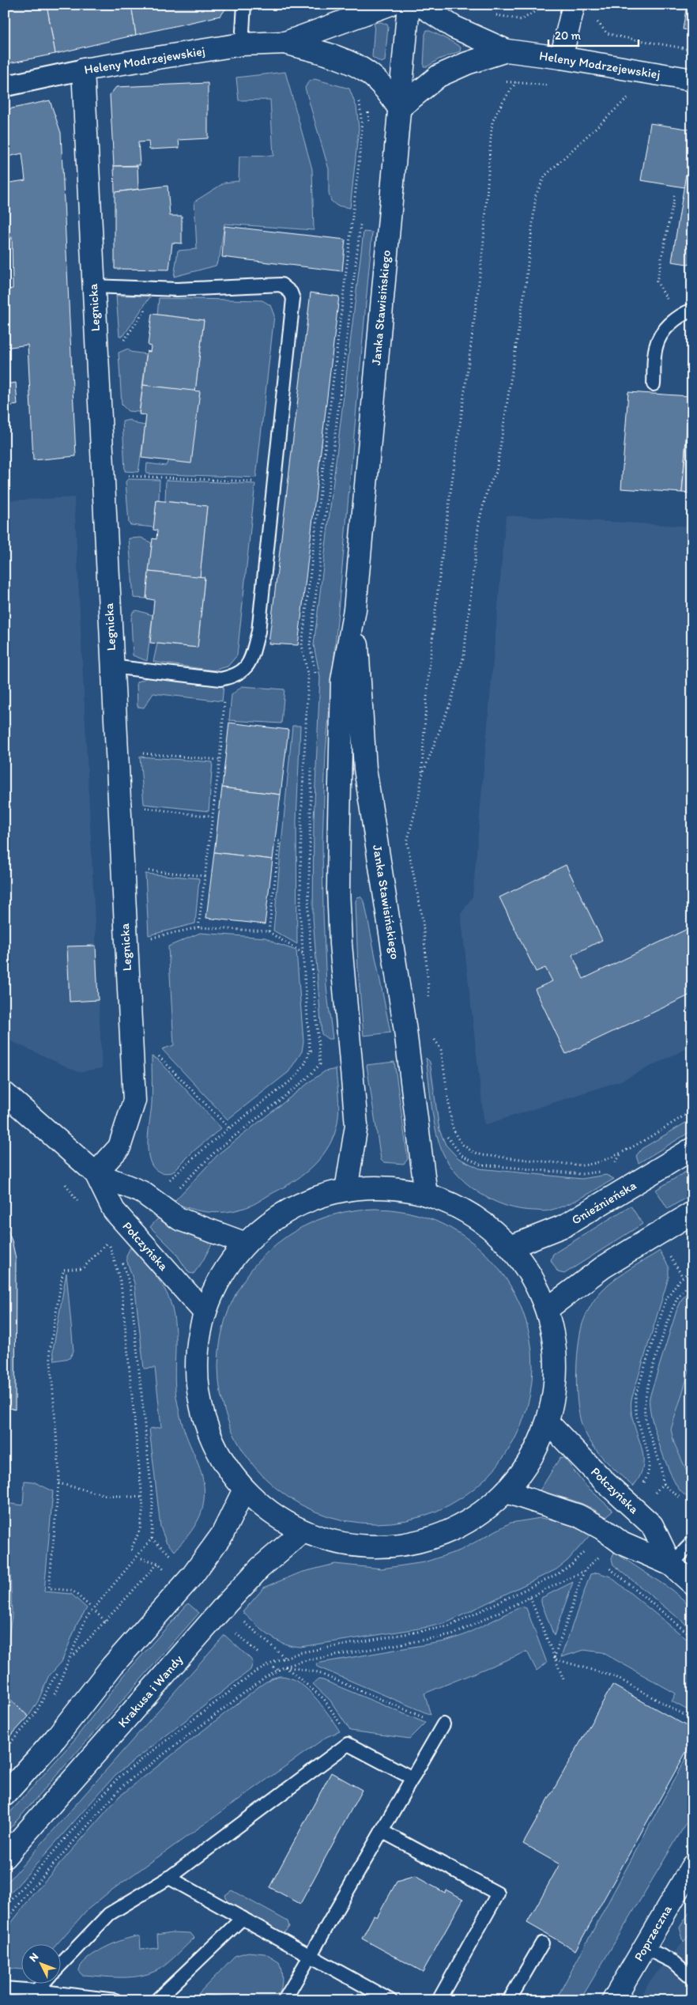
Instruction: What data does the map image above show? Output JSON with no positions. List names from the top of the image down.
{
  "streets": {
    "street": [
      "Heleny Modrzejewskiej",
      "Legnicka",
      "Janka Stawisińskiego",
      "Gnieźnieńska",
      "Połczyńska",
      "Krakusa i Wandy",
      "Poprzeczna"
    ]
  },
  "crossings": [
    ["Heleny Modrzejewskiej", "Legnicka"],
    ["Heleny Modrzejewskiej", "Janka Stawisińskiego"],
    ["Legnicka", "Połczyńska"]
  ],
  "scale_bar": "20 m",
  "north": "top left"
}
